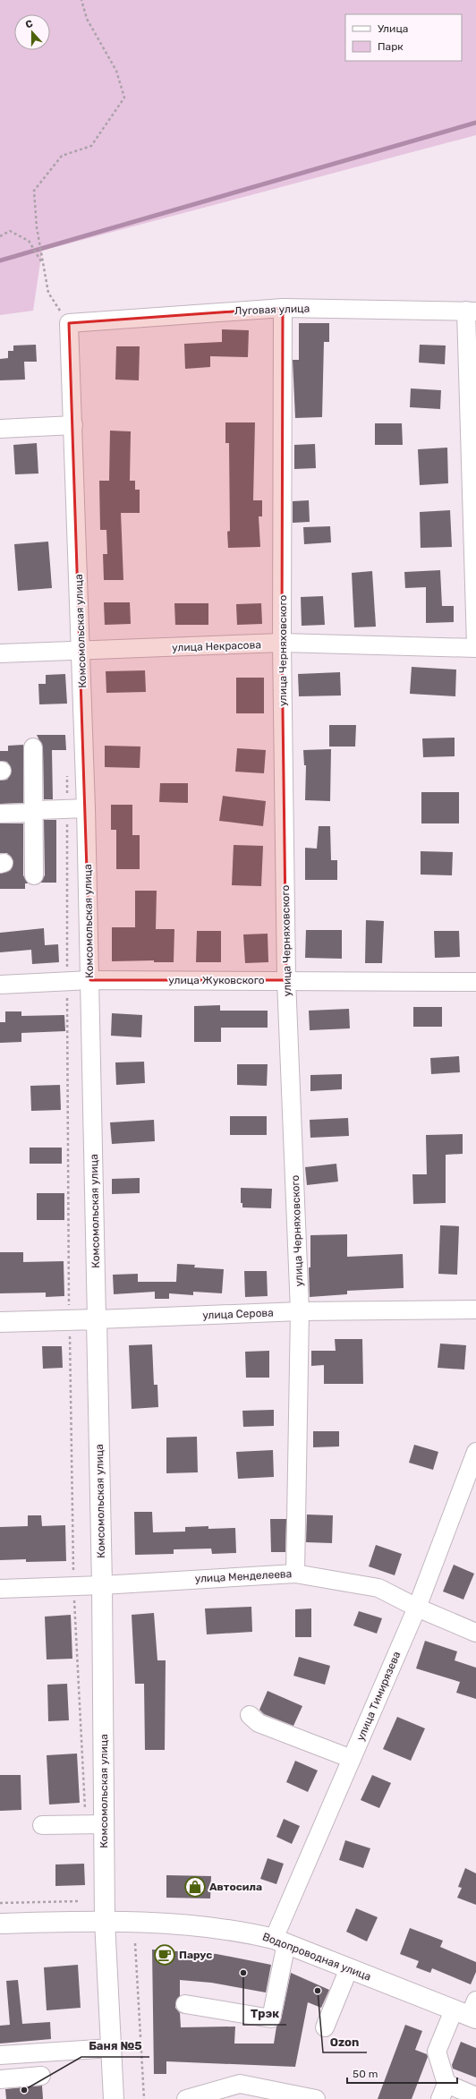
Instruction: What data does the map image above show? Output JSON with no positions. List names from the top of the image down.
{
  "streets": {
    "main road": ["Комсомольская улица", "улица Серова", "Водопроводная улица"],
    "street": [
      "Луговая улица",
      "улица Некрасова",
      "улица Черняховского",
      "улица Жуковского",
      "улица Менделеева",
      "улица Тимирязева"
    ]
  },
  "crossings": [
    ["Луговая улица", "Комсомольская улица"],
    ["Луговая улица", "улица Черняховского"],
    ["Комсомольская улица", "улица Некрасова"],
    ["Комсомольская улица", "улица Жуковского"],
    ["Комсомольская улица", "улица Серова"],
    ["Комсомольская улица", "улица Менделеева"],
    ["Комсомольская улица", "Водопроводная улица"],
    ["улица Некрасова", "улица Черняховского"],
    ["улица Черняховского", "улица Жуковского"],
    ["улица Черняховского", "улица Серова"],
    ["улица Черняховского", "улица Менделеева"],
    ["улица Менделеева", "улица Тимирязева"],
    ["улица Тимирязева", "Водопроводная улица"]
  ],
  "places": {
    "shop": ["Автосила"],
    "cafe": ["Парус"],
    "other": ["Трэк", "Ozon", "Баня №5"]
  },
  "legend": ["Улица", "Парк"],
  "scale_bar": "50 m",
  "north": "top"
}
